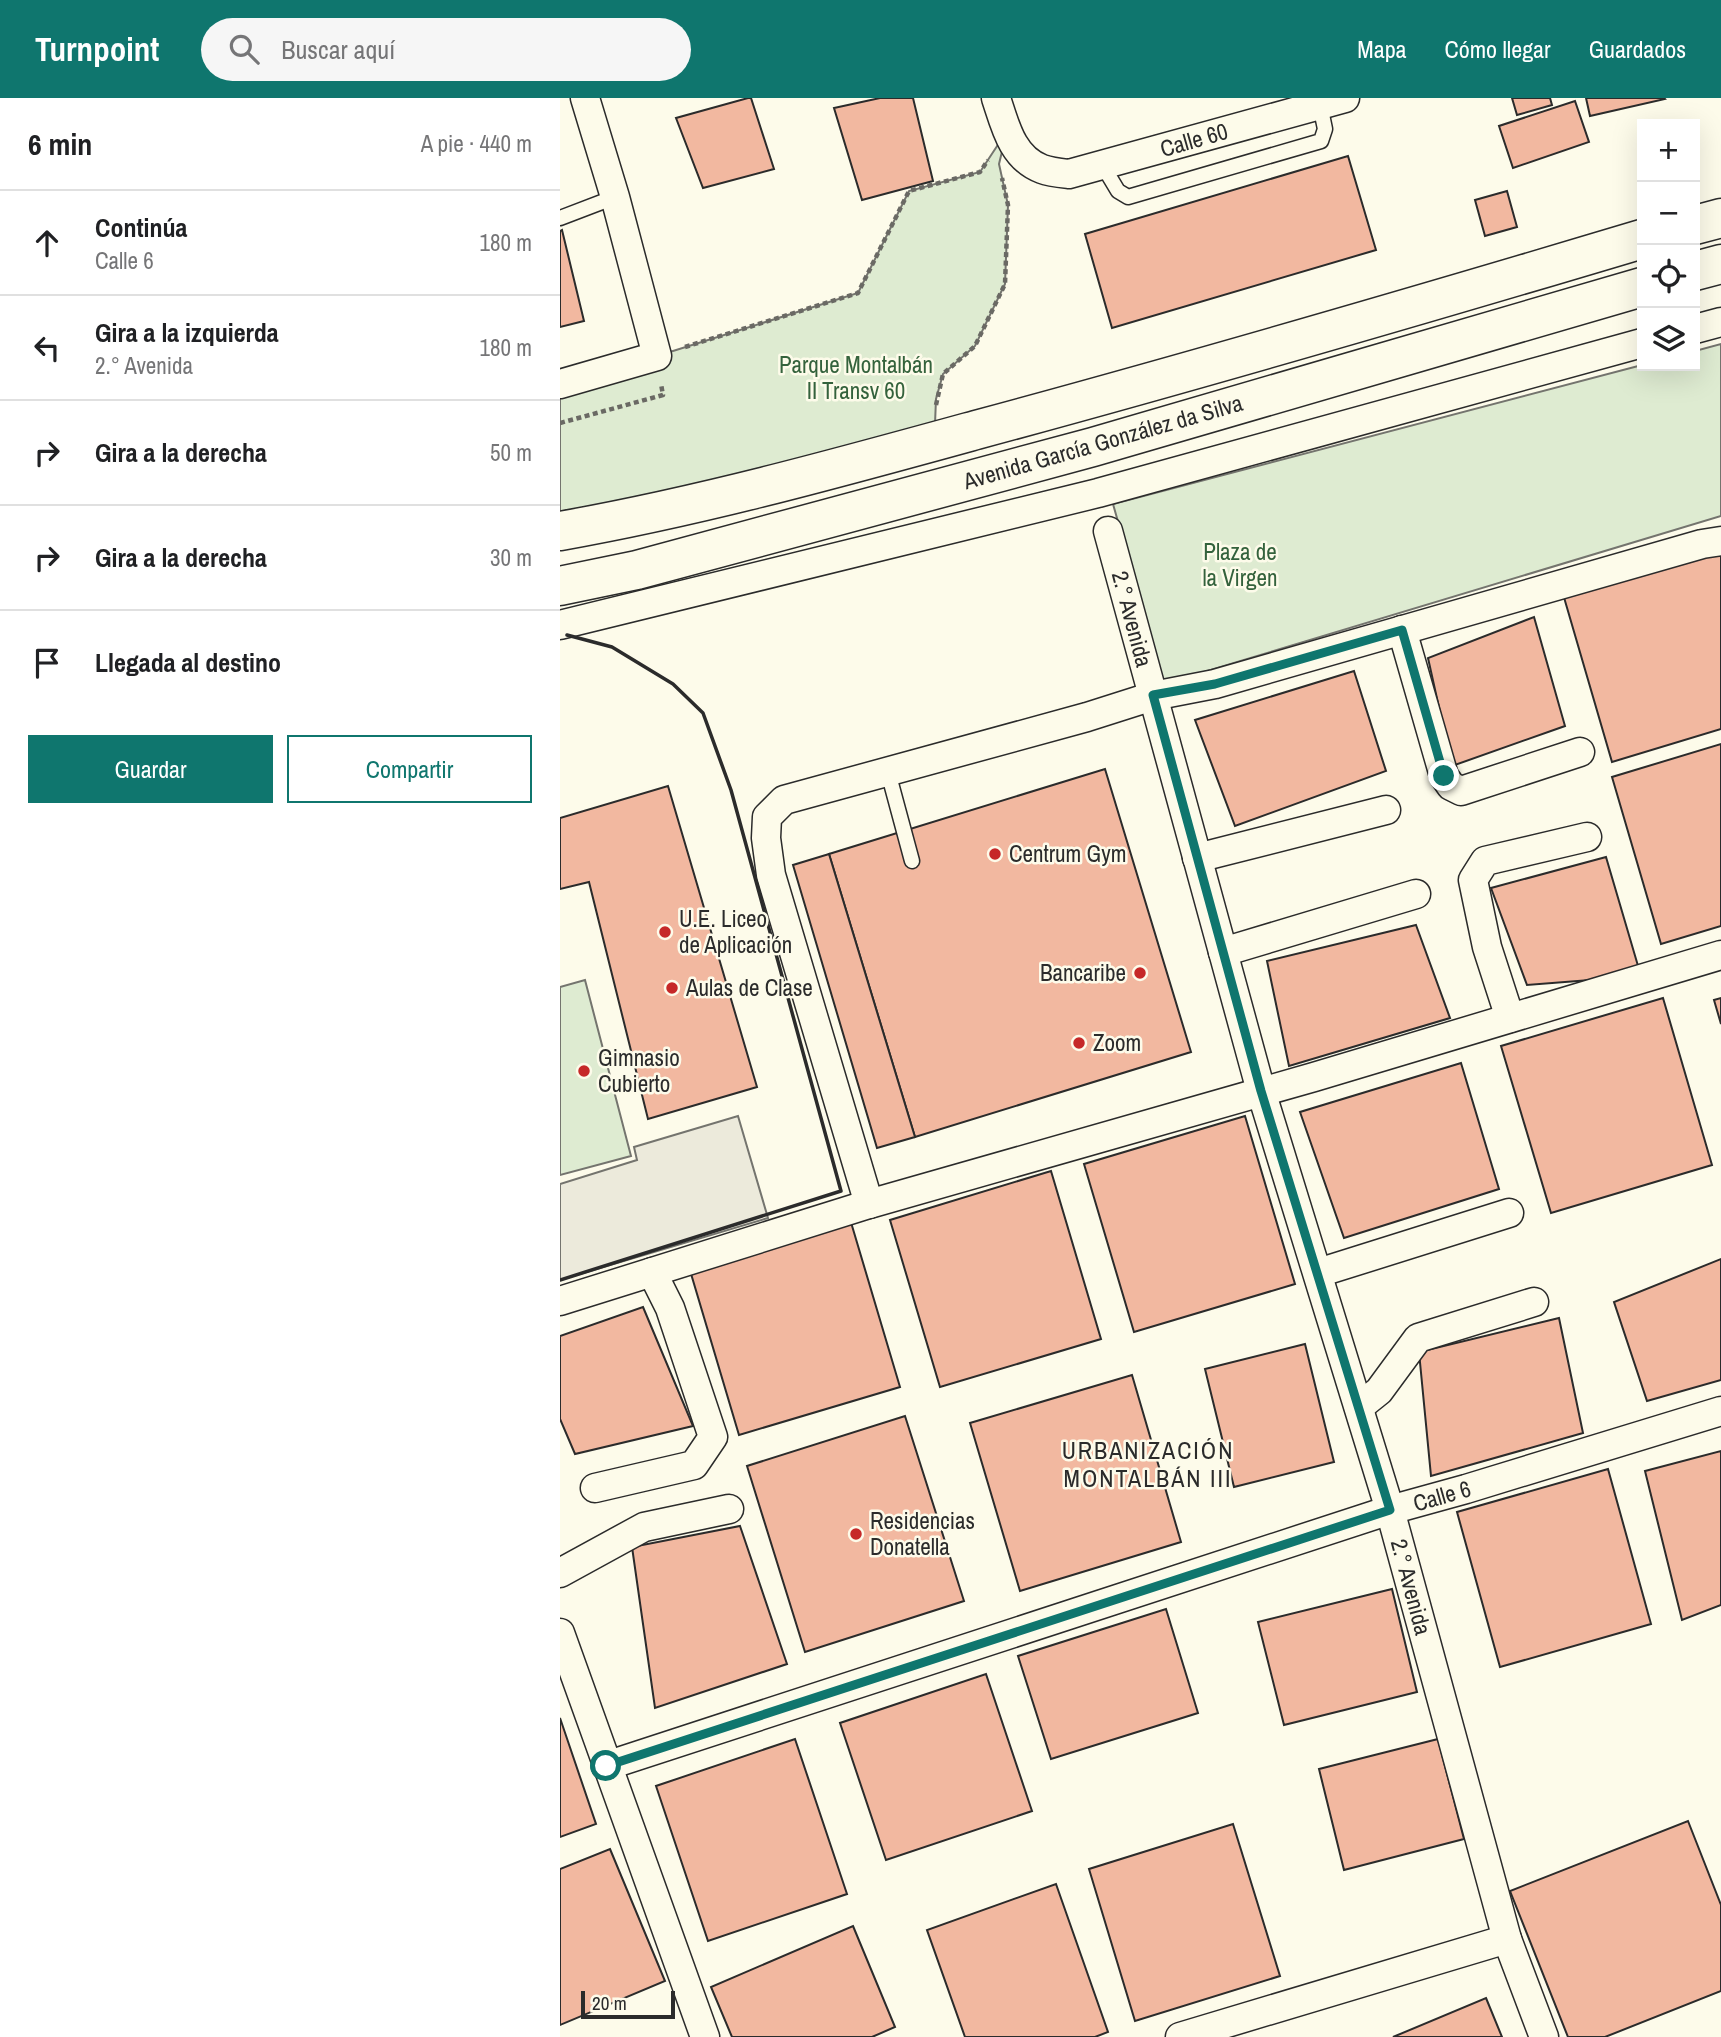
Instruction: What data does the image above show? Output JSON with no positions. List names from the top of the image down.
{
  "streets": {
    "main road": ["Avenida García González da Silva"],
    "street": ["Calle 60", "2.° Avenida", "Calle 6"]
  },
  "crossings": [
    ["2.° Avenida", "Calle 6"]
  ],
  "districts": ["URBANIZACIÓN MONTALBÁN III"],
  "parks": ["Parque Montalbán II Transv 60", "Plaza de la Virgen"],
  "places": [
    "Centrum Gym",
    "U.E. Liceo de Aplicación",
    "Bancaribe",
    "Aulas de Clase",
    "Zoom",
    "Gimnasio Cubierto",
    "Residencias Donatella"
  ],
  "scale_bar": "20 m",
  "page": {
    "header": "Turnpoint",
    "search": "Buscar aquí",
    "nav": ["Mapa", "Cómo llegar", "Guardados"],
    "heading": ["6 min", "A pie · 440 m"],
    "map_buttons": ["+", "−"],
    "list": [
      ["Continúa", "Calle 6", "180 m"],
      ["Gira a la izquierda", "2.° Avenida", "180 m"],
      ["Gira a la derecha", "50 m"],
      ["Gira a la derecha", "30 m"],
      "Llegada al destino"
    ],
    "buttons": ["Guardar", "Compartir"],
    "scale": "20 m"
  }
}
